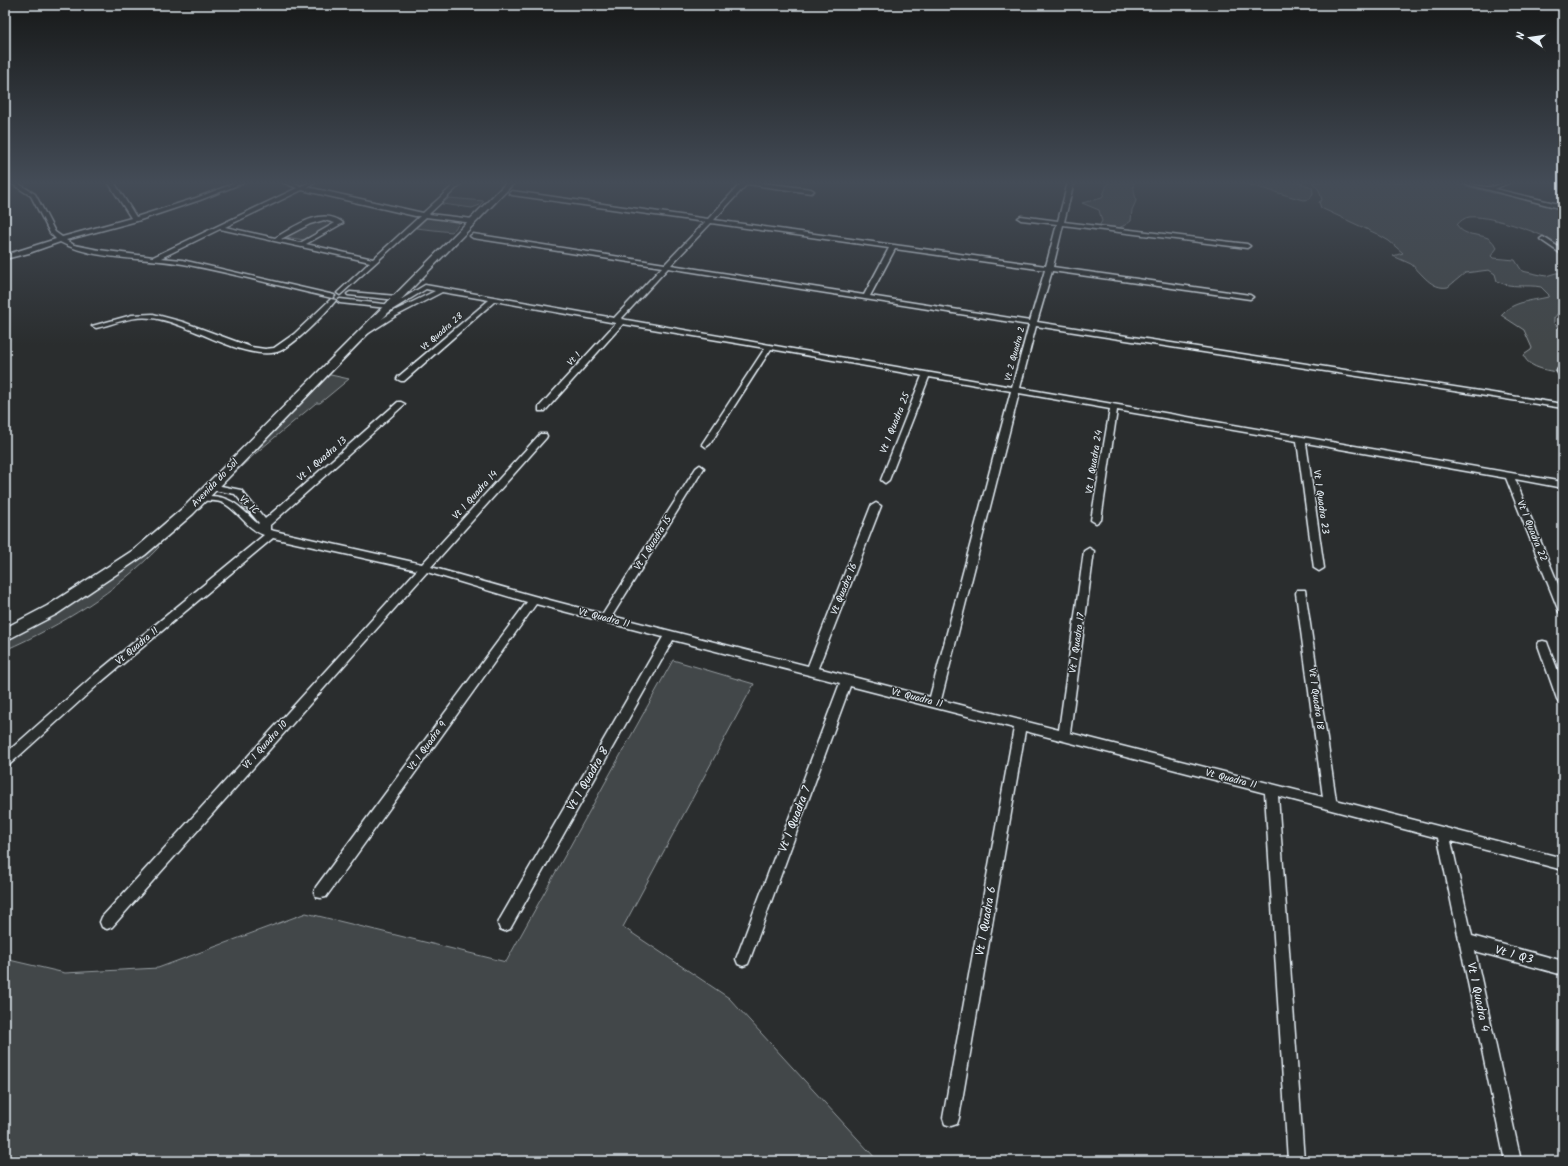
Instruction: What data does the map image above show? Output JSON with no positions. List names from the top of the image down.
{
  "streets": {
    "street": [
      "Vt Quadra 28",
      "Vt 2 Quadra 2",
      "Vt 1",
      "Vt 1 Quadra 25",
      "Vt 1 Quadra 13",
      "Vt 1 Quadra 24",
      "Avenida do Sol",
      "Vt 1 Quadra 14",
      "Vt 1 Quadra 23",
      "Vt 1C",
      "Vt 1 Quadra 22",
      "Vt 1 Quadra 15",
      "Vt Quadra 16",
      "Vt Quadra 11",
      "Vt 1 Quadra 17",
      "Vt 1 Quadra 18",
      "Vt 1 Quadra 10",
      "Vt 1 Quadra 9",
      "Vt 1 Quadra 8",
      "Vt 1 Quadra 7",
      "Vt 1 Quadra 6",
      "Vt 1 Q3",
      "Vt 1 Quadra 4"
    ]
  },
  "crossings": [
    ["Vt 2 Quadra 2", "Vt Quadra 11"],
    ["Vt 1 Quadra 13", "Vt 1C"],
    ["Vt 1 Quadra 13", "Vt Quadra 11"],
    ["Avenida do Sol", "Vt 1C"],
    ["Vt 1 Quadra 14", "Vt Quadra 11"],
    ["Vt 1 Quadra 14", "Vt 1 Quadra 10"],
    ["Vt 1C", "Vt Quadra 11"],
    ["Vt 1 Quadra 15", "Vt Quadra 11"],
    ["Vt Quadra 16", "Vt Quadra 11"],
    ["Vt Quadra 11", "Vt 1 Quadra 17"],
    ["Vt Quadra 11", "Vt 1 Quadra 18"],
    ["Vt Quadra 11", "Vt 1 Quadra 10"],
    ["Vt Quadra 11", "Vt 1 Quadra 9"],
    ["Vt Quadra 11", "Vt 1 Quadra 8"],
    ["Vt Quadra 11", "Vt 1 Quadra 7"],
    ["Vt Quadra 11", "Vt 1 Quadra 6"],
    ["Vt Quadra 11", "Vt 1 Quadra 4"],
    ["Vt 1 Q3", "Vt 1 Quadra 4"]
  ],
  "north": "left"
}
